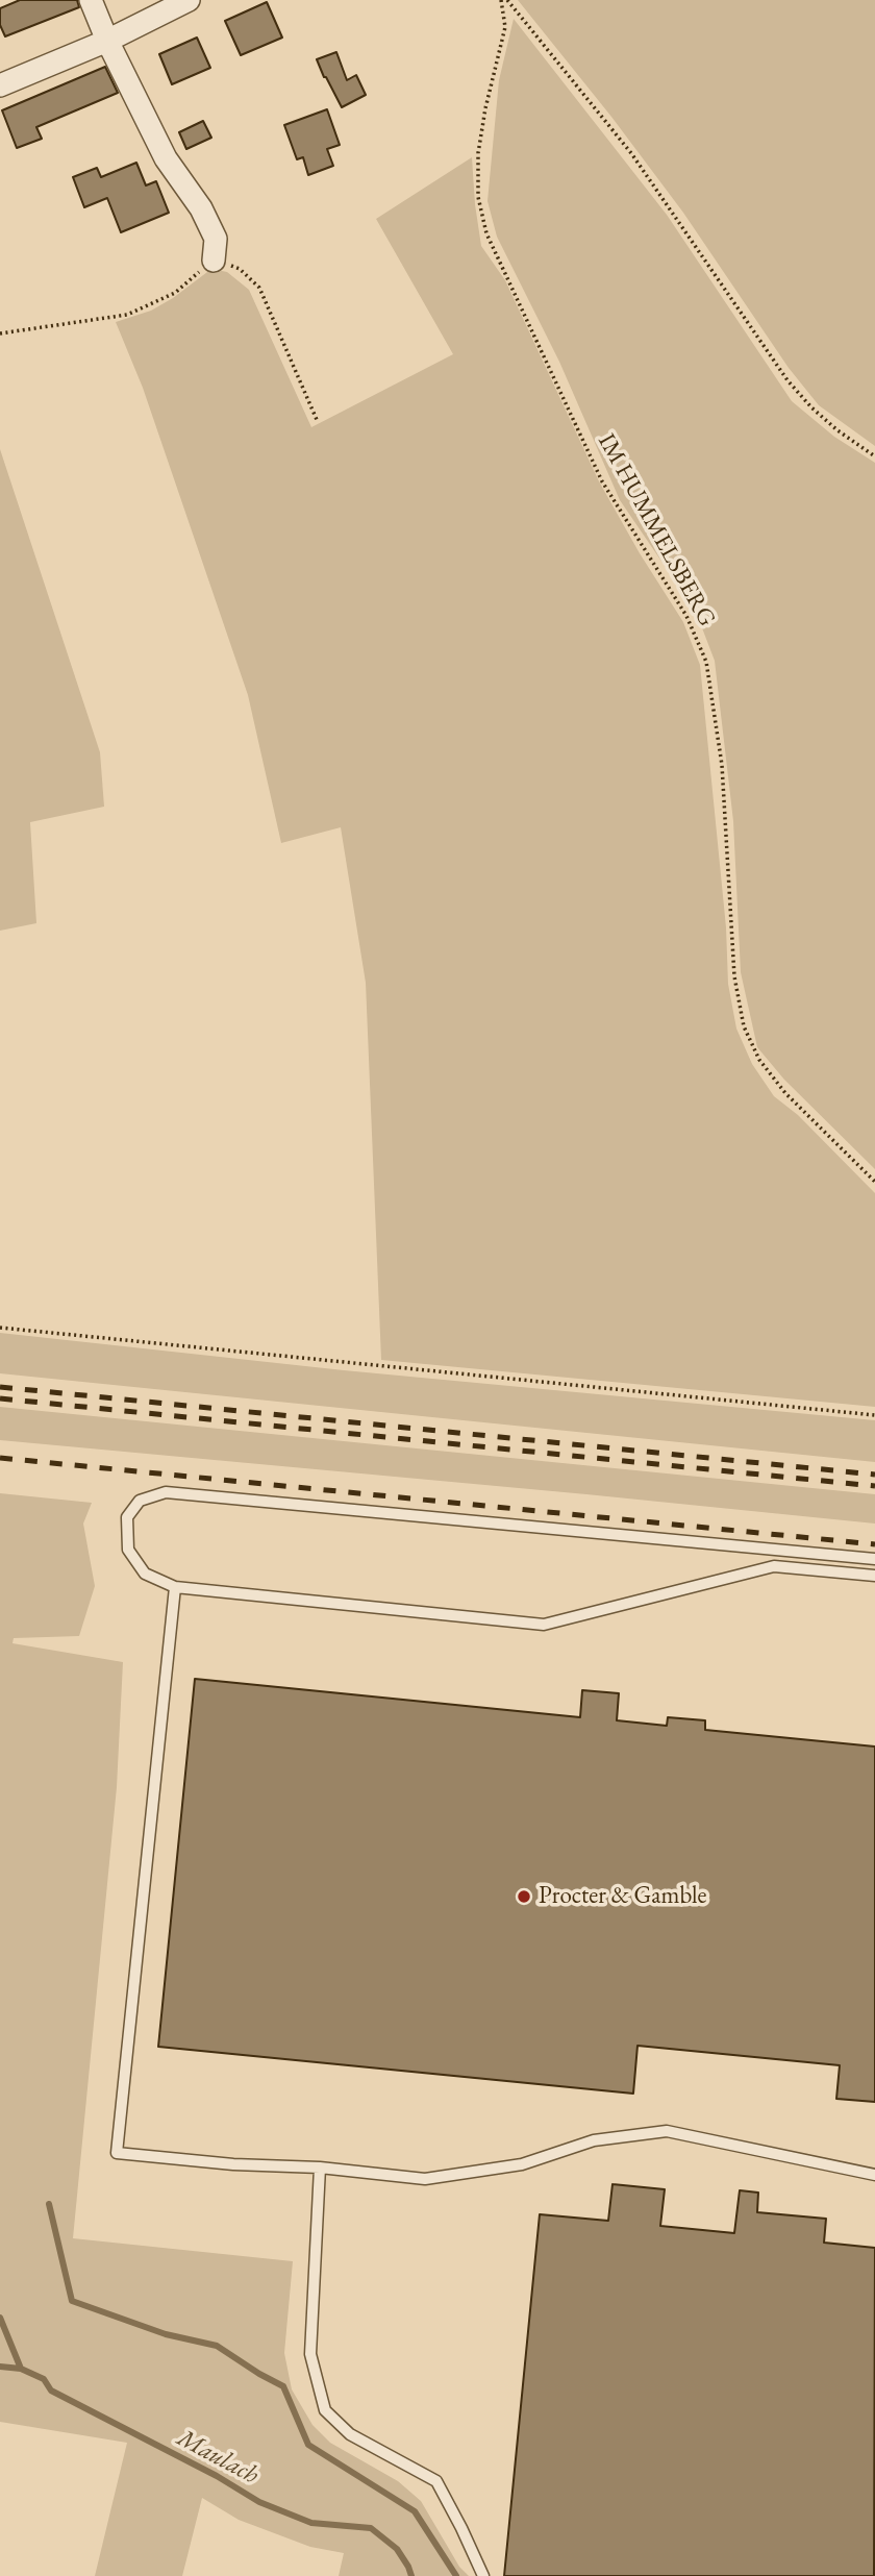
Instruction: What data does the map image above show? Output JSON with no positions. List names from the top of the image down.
{
  "streets": {
    "path": ["IM HUMMELSBERG"]
  },
  "water": ["Maulach"],
  "places": ["Procter & Gamble"]
}
